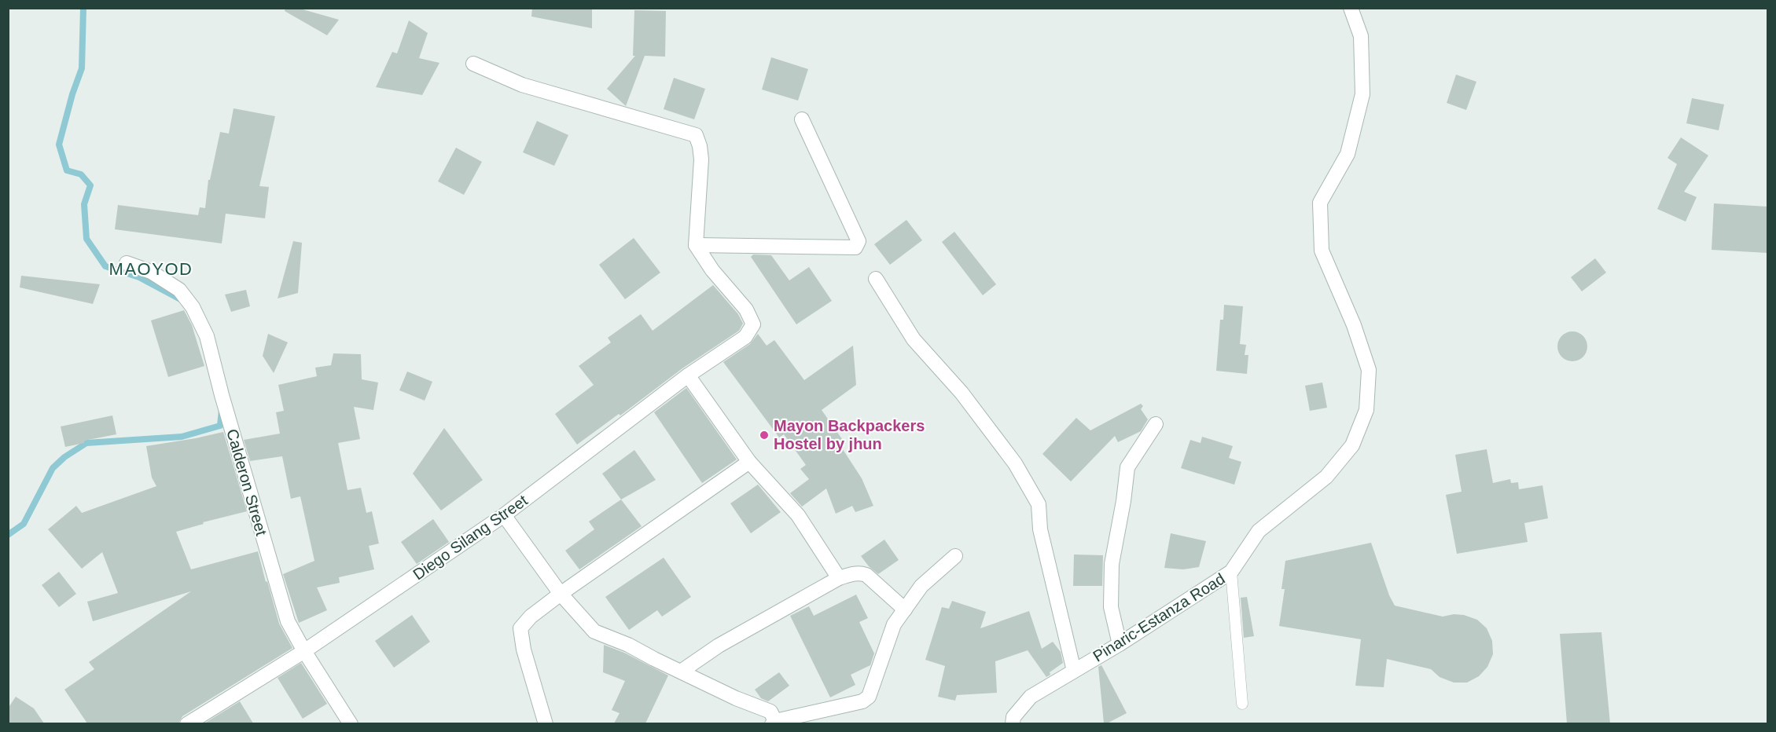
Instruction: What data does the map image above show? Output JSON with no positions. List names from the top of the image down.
{
  "streets": {
    "street": ["Calderon Street", "Diego Silang Street", "Pinaric-Estanza Road"]
  },
  "crossings": [
    ["Calderon Street", "Diego Silang Street"]
  ],
  "districts": ["MAOYOD"],
  "places": ["Mayon Backpackers Hostel by jhun"]
}
